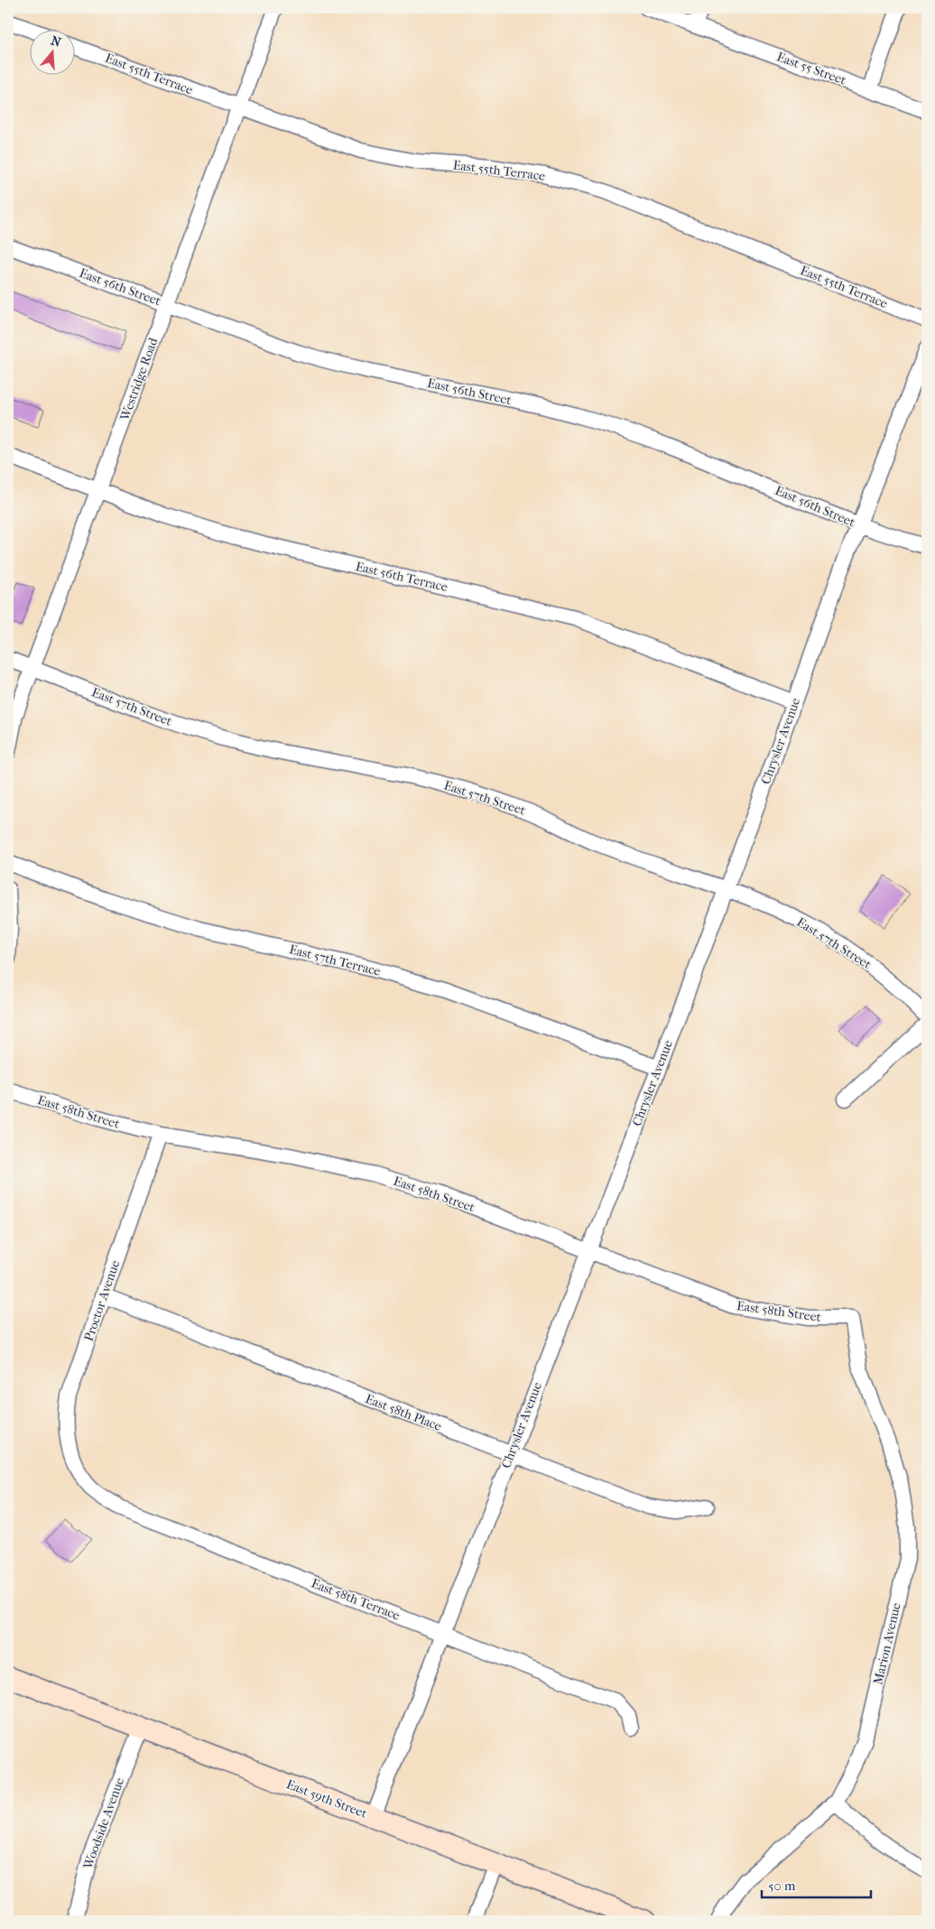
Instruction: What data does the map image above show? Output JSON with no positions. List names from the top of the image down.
{
  "streets": {
    "street": [
      "East 55 Street",
      "East 55th Terrace",
      "East 56th Street",
      "Westridge Road",
      "East 56th Terrace",
      "East 57th Street",
      "Chrysler Avenue",
      "East 57th Terrace",
      "East 58th Street",
      "Proctor Avenue",
      "East 58th Place",
      "East 58th Terrace",
      "Marion Avenue",
      "East 59th Street",
      "Woodside Avenue"
    ]
  },
  "crossings": [
    ["East 55th Terrace", "Westridge Road"],
    ["East 56th Street", "Westridge Road"],
    ["East 56th Street", "Chrysler Avenue"],
    ["Westridge Road", "East 56th Terrace"],
    ["Westridge Road", "East 57th Street"],
    ["East 56th Terrace", "Chrysler Avenue"],
    ["East 57th Street", "Chrysler Avenue"],
    ["Chrysler Avenue", "East 57th Terrace"],
    ["Chrysler Avenue", "East 58th Street"],
    ["Chrysler Avenue", "East 58th Place"],
    ["Chrysler Avenue", "East 58th Terrace"],
    ["Chrysler Avenue", "East 59th Street"],
    ["East 58th Street", "Proctor Avenue"],
    ["East 58th Street", "Marion Avenue"],
    ["Proctor Avenue", "East 58th Place"],
    ["Proctor Avenue", "East 58th Terrace"],
    ["East 59th Street", "Woodside Avenue"]
  ],
  "scale_bar": "50 m",
  "north": "top"
}
